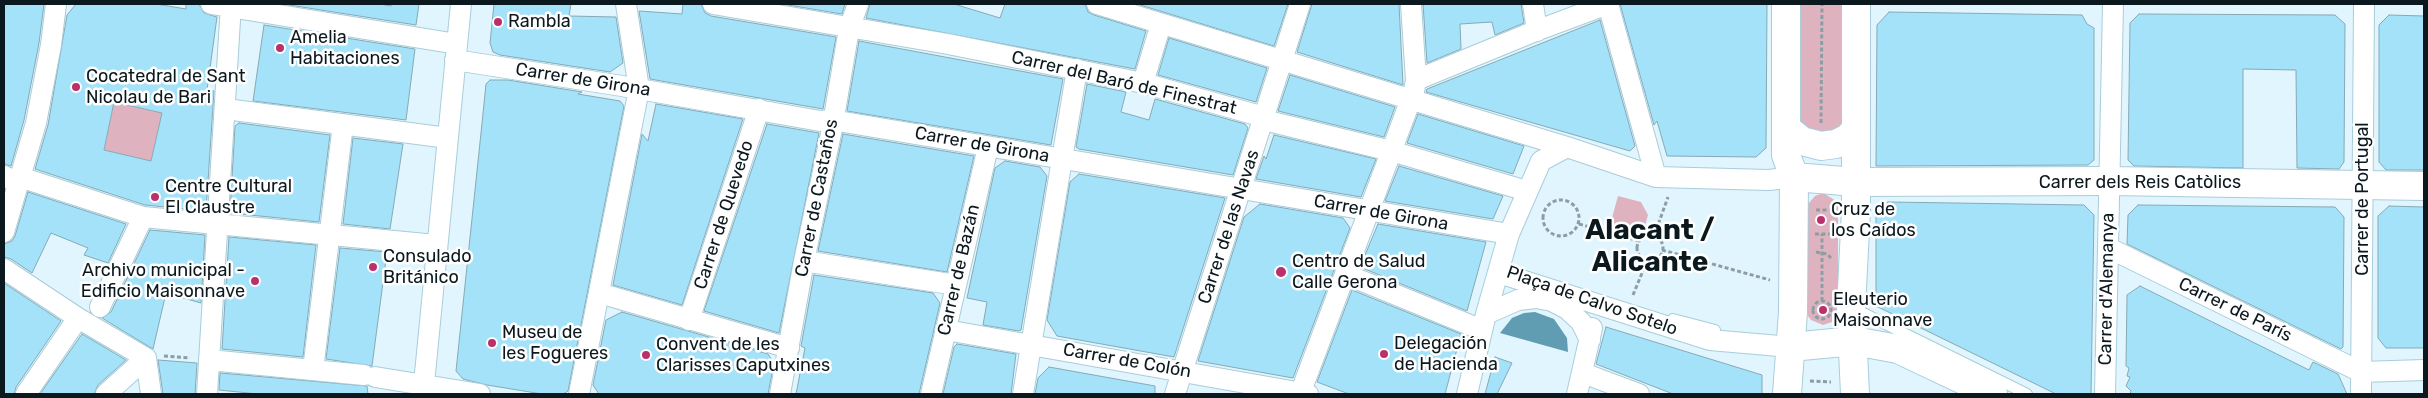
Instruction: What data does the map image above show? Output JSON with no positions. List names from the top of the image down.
{
  "streets": {
    "street": [
      "Carrer de Girona",
      "Carrer del Baró de Finestrat",
      "Carrer dels Reis Catòlics",
      "Carrer de Castaños",
      "Carrer de Portugal",
      "Carrer de Quevedo",
      "Carrer de las Navas",
      "Carrer de Bazán",
      "Carrer d'Alemanya",
      "Plaça de Calvo Sotelo",
      "Carrer de París",
      "Carrer de Colón"
    ]
  },
  "crossings": [
    ["Carrer de Girona", "Carrer de Castaños"],
    ["Carrer de Girona", "Carrer de Quevedo"],
    ["Carrer de Girona", "Carrer de las Navas"],
    ["Carrer de Girona", "Carrer de Bazán"],
    ["Carrer de Girona", "Plaça de Calvo Sotelo"],
    ["Carrer del Baró de Finestrat", "Carrer de Castaños"],
    ["Carrer del Baró de Finestrat", "Carrer de las Navas"],
    ["Carrer del Baró de Finestrat", "Plaça de Calvo Sotelo"],
    ["Carrer dels Reis Catòlics", "Carrer de Portugal"],
    ["Carrer dels Reis Catòlics", "Carrer d'Alemanya"],
    ["Carrer de Portugal", "Carrer de París"],
    ["Carrer de las Navas", "Carrer de Colón"],
    ["Carrer de Bazán", "Carrer de Colón"],
    ["Carrer d'Alemanya", "Carrer de París"]
  ],
  "districts": ["Alacant / Alicante"],
  "places": [
    "Rambla",
    "Amelia Habitaciones",
    "Cocatedral de Sant Nicolau de Bari",
    "Centre Cultural El Claustre",
    "Cruz de los Caídos",
    "Consulado Británico",
    "Centro de Salud Calle Gerona",
    "Archivo municipal - Edificio Maisonnave",
    "Eleuterio Maisonnave",
    "Museu de les Fogueres",
    "Delegación de Hacienda",
    "Convent de les Clarisses Caputxines"
  ]
}
